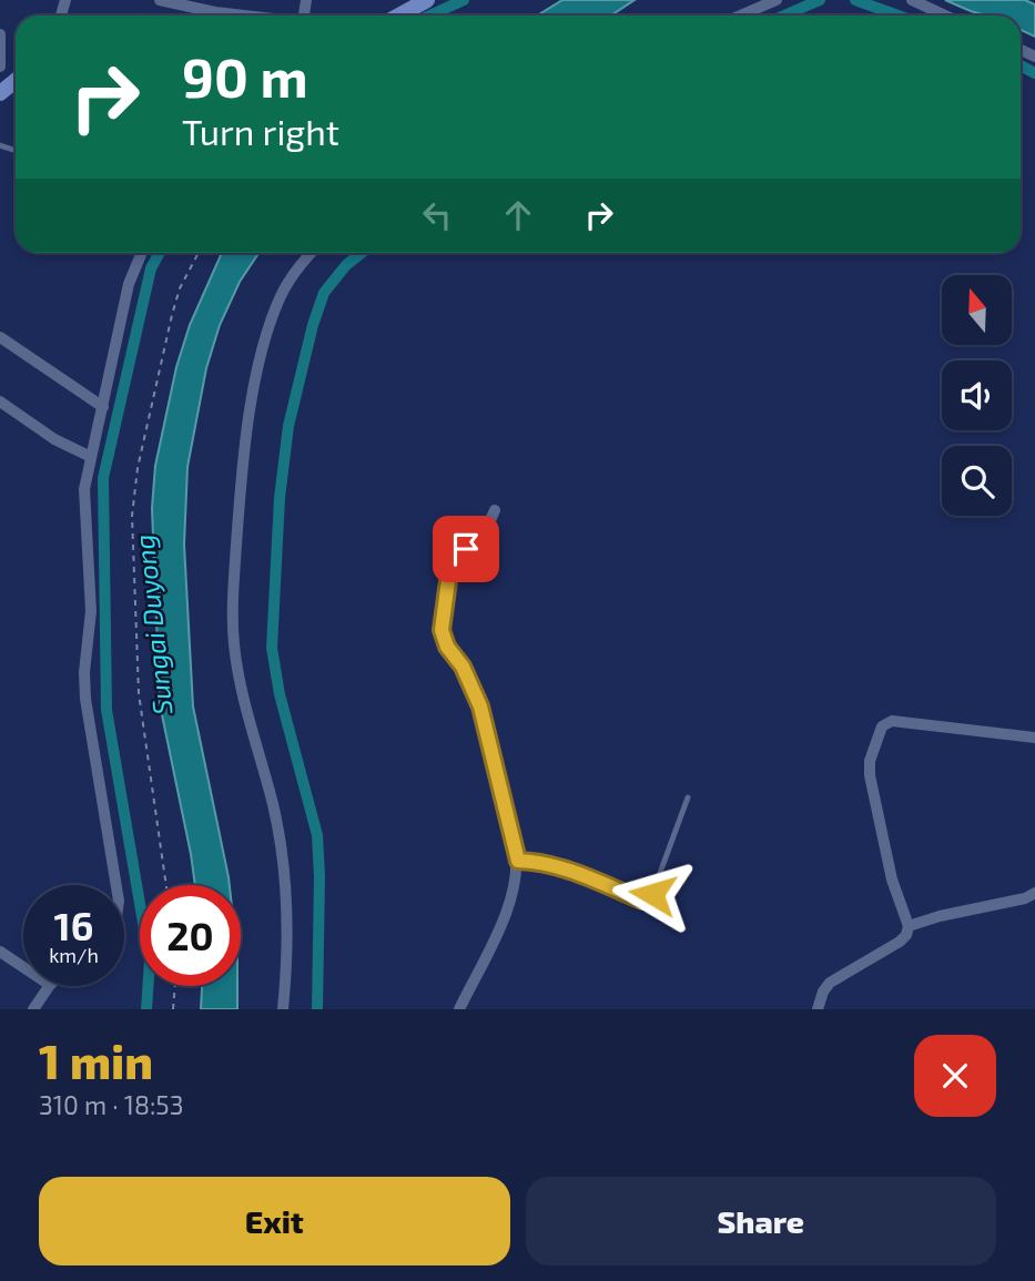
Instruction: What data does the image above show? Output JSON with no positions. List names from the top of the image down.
{
  "water": ["Sungai Duyong"],
  "north": "top",
  "page": {
    "turn": ["90 m", "Turn right"],
    "speed": "16 km/h",
    "limit": "20",
    "heading": ["1 min", "310 m · 18:53"],
    "buttons": ["Exit", "Share"]
  }
}
